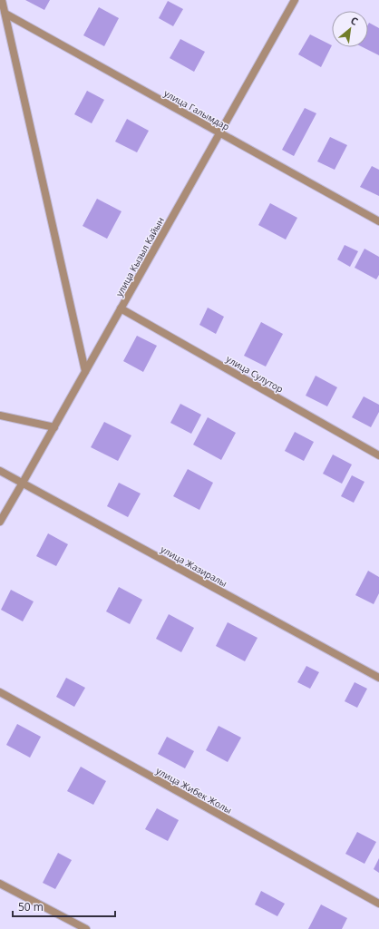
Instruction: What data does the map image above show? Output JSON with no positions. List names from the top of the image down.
{
  "streets": {
    "street": [
      "улица Галымдар",
      "улица Кызыл Кайын",
      "улица Сулутор",
      "улица Жазиралы",
      "улица Жибек Жолы"
    ]
  },
  "crossings": [
    ["улица Галымдар", "улица Кызыл Кайын"],
    ["улица Кызыл Кайын", "улица Сулутор"],
    ["улица Кызыл Кайын", "улица Жазиралы"]
  ],
  "scale_bar": "50 m",
  "north": "top right"
}
